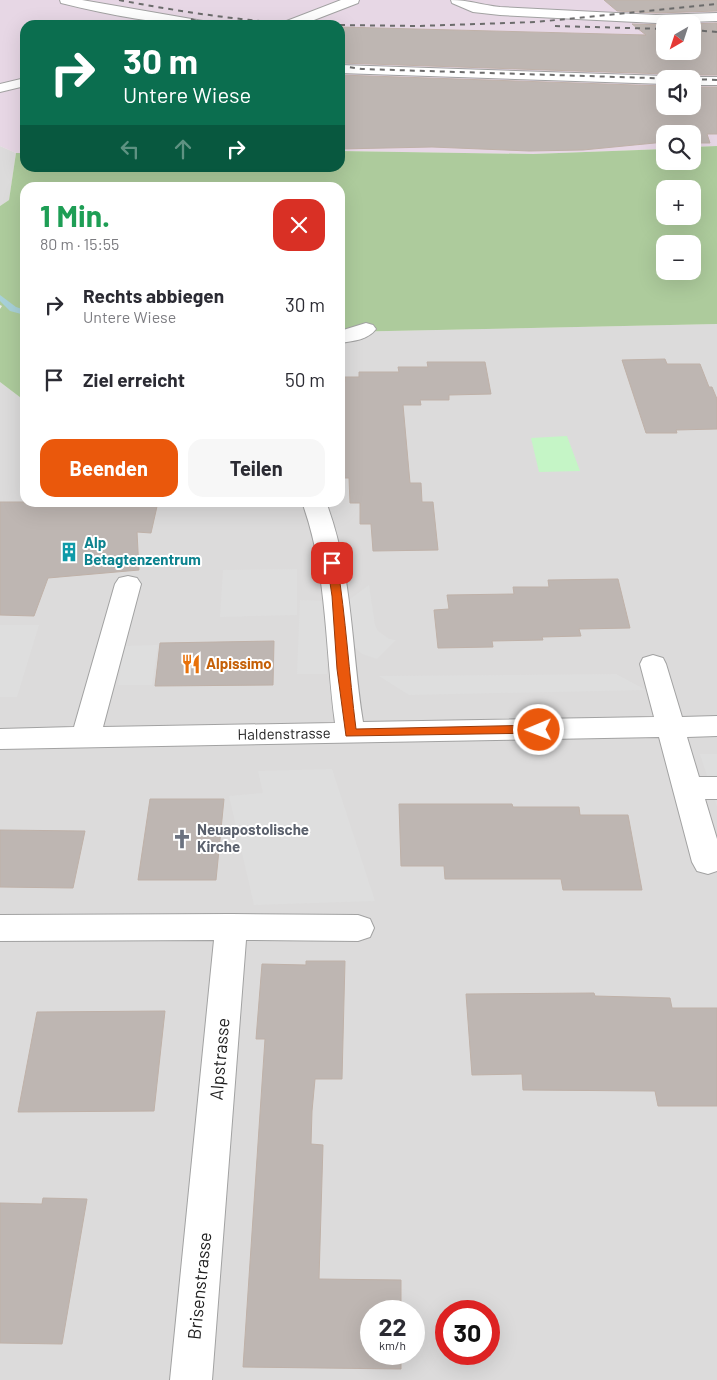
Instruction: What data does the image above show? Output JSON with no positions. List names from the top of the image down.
{
  "streets": {
    "street": ["Haldenstrasse", "Alpstrasse", "Brisenstrasse"]
  },
  "crossings": [
    ["Alpstrasse", "Brisenstrasse"]
  ],
  "places": {
    "building": ["Alp Betagtenzentrum"],
    "restaurant": ["Alpissimo"],
    "church": ["Neuapostolische Kirche"]
  },
  "north": "bottom left",
  "page": {
    "map_buttons": ["+", "−"],
    "turn": ["30 m", "Untere Wiese"],
    "heading": ["1 Min.", "80 m · 15:55"],
    "list": [
      {
        "name": "Rechts abbiegen",
        "note": "Untere Wiese",
        "value": "30 m"
      },
      {
        "name": "Ziel erreicht",
        "value": "50 m"
      }
    ],
    "buttons": ["Beenden", "Teilen"],
    "speed": "22 km/h",
    "limit": "30"
  }
}
